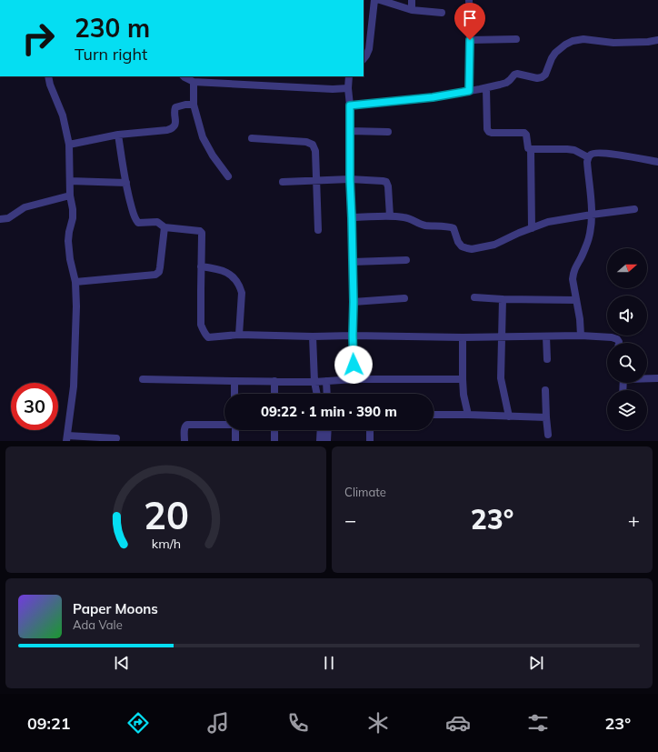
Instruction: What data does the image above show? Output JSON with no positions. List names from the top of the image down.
{
  "north": "right",
  "page": {
    "turn": ["230 m", "Turn right"],
    "limit": "30",
    "trip": "09:22 · 1 min · 390 m",
    "tile": "Climate",
    "heat": ["−", "23°", "+"],
    "song": ["Paper Moons", "Ada Vale"],
    "tabs": ["09:21", "23°"],
    "gauge": ["20", "km/h"]
  }
}
